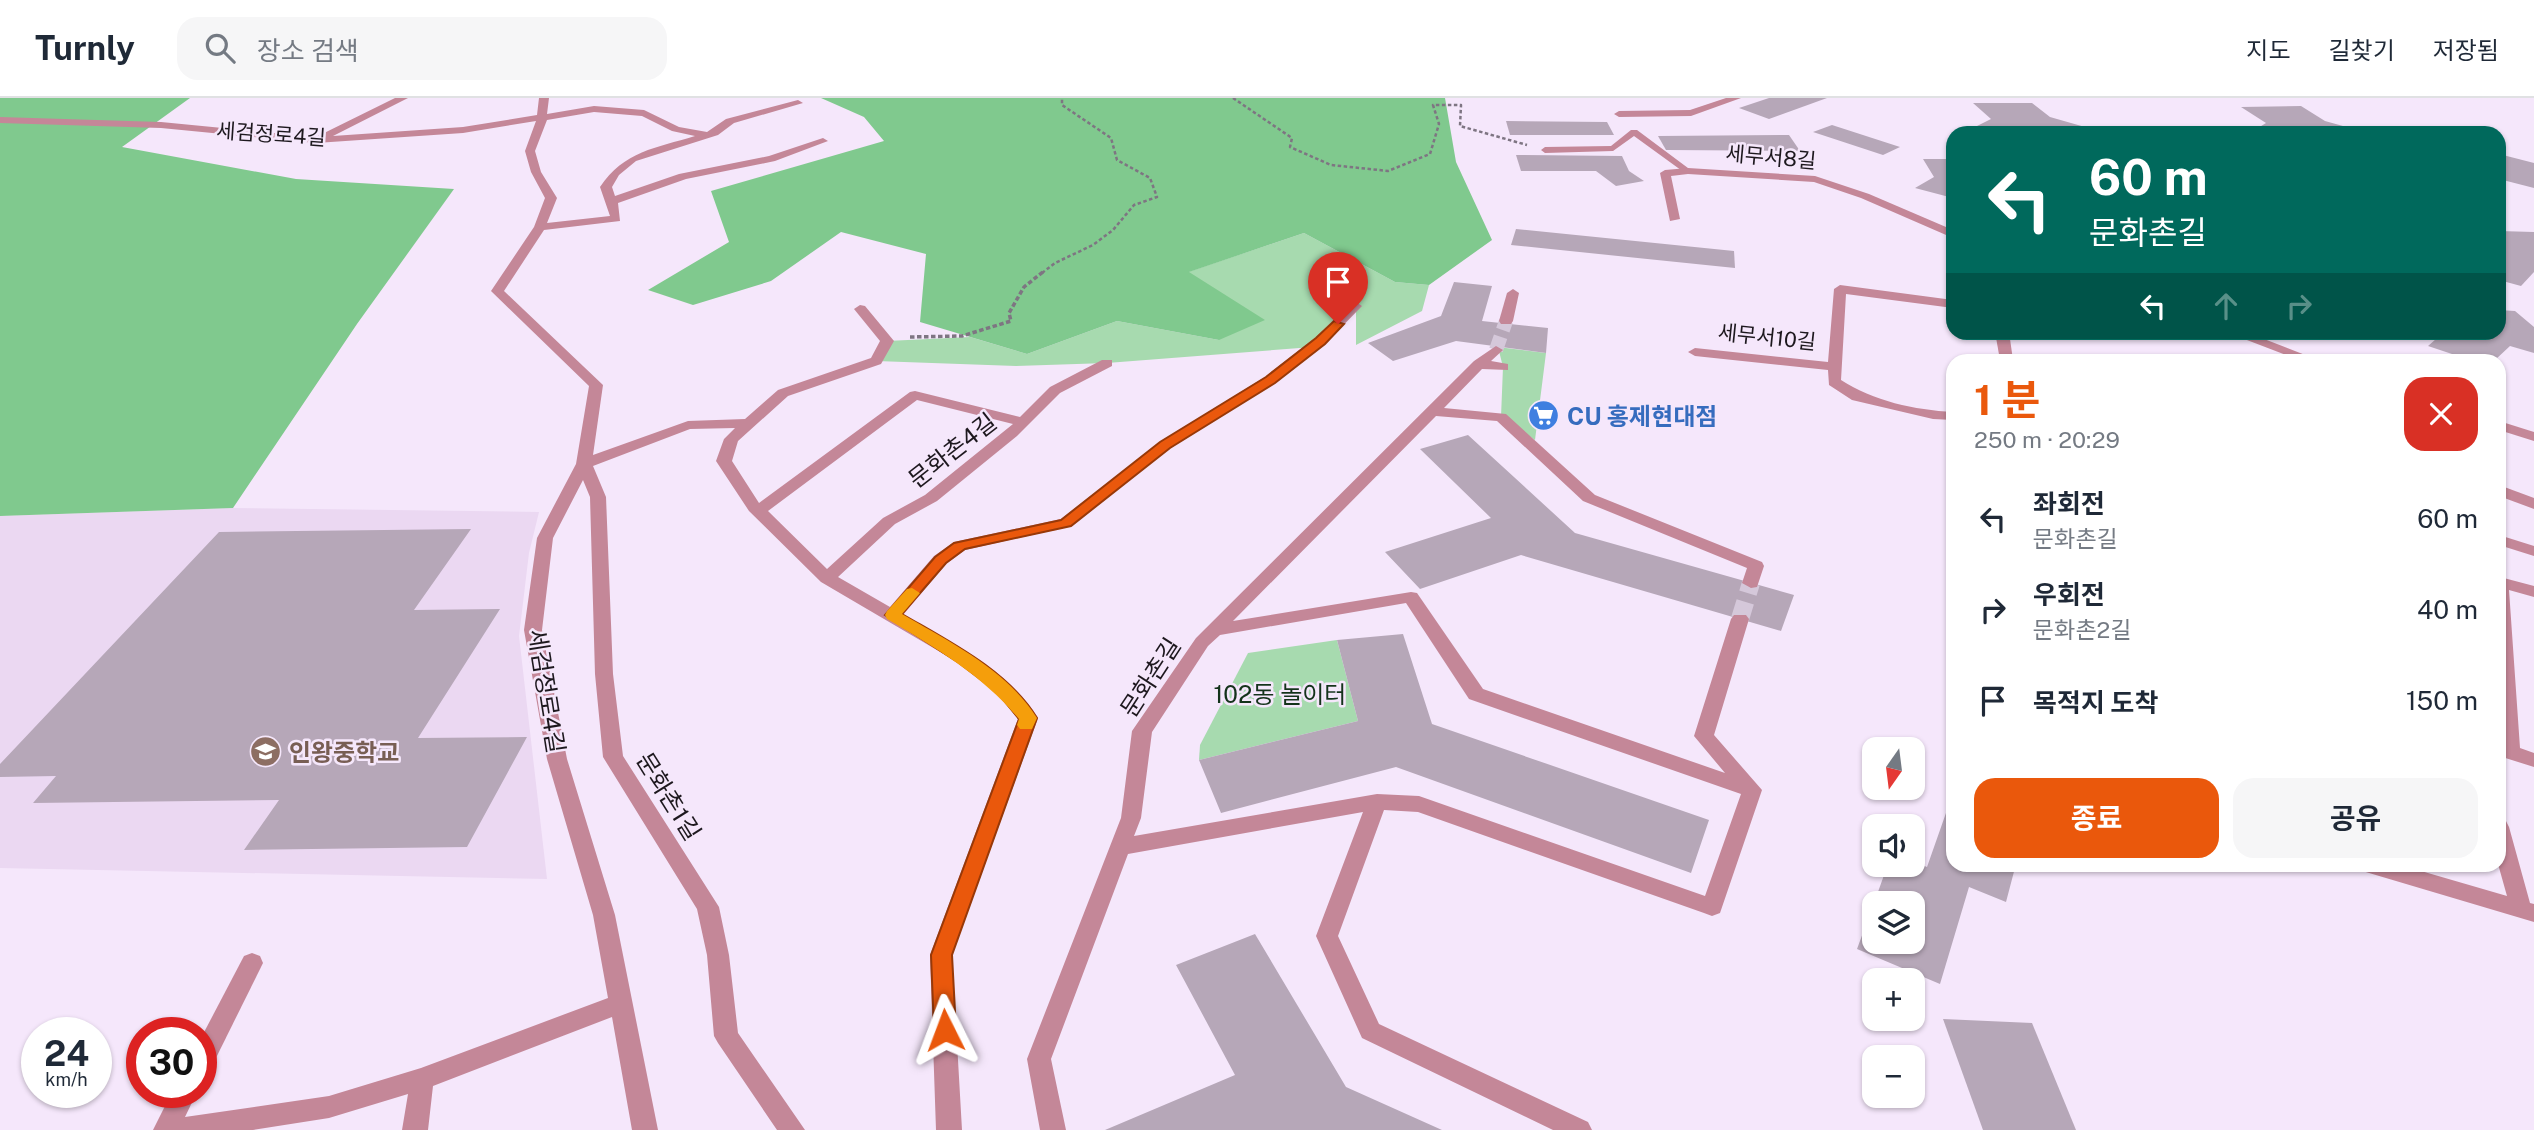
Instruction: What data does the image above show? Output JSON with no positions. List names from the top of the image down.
{
  "streets": {
    "street": [
      "세검정로4길",
      "세무서8길",
      "세무서10길",
      "문화촌4길",
      "문화촌길",
      "문화촌1길"
    ]
  },
  "crossings": [
    ["세검정로4길", "문화촌1길"]
  ],
  "parks": ["102동 놀이터"],
  "places": {
    "supermarket": ["CU 홍제현대점"],
    "school or university": ["인왕중학교"]
  },
  "north": "bottom",
  "page": {
    "header": "Turnly",
    "search": "장소 검색",
    "nav": ["지도", "길찾기", "저장됨"],
    "turn": ["60 m", "문화촌길"],
    "heading": ["1 분", "250 m · 20:29"],
    "list": [
      {
        "name": "좌회전",
        "note": "문화촌길",
        "value": "60 m"
      },
      {
        "name": "우회전",
        "note": "문화촌2길",
        "value": "40 m"
      },
      {
        "name": "목적지 도착",
        "value": "150 m"
      }
    ],
    "map_buttons": ["+", "−"],
    "buttons": ["종료", "공유"],
    "speed": "24 km/h",
    "limit": "30"
  }
}
